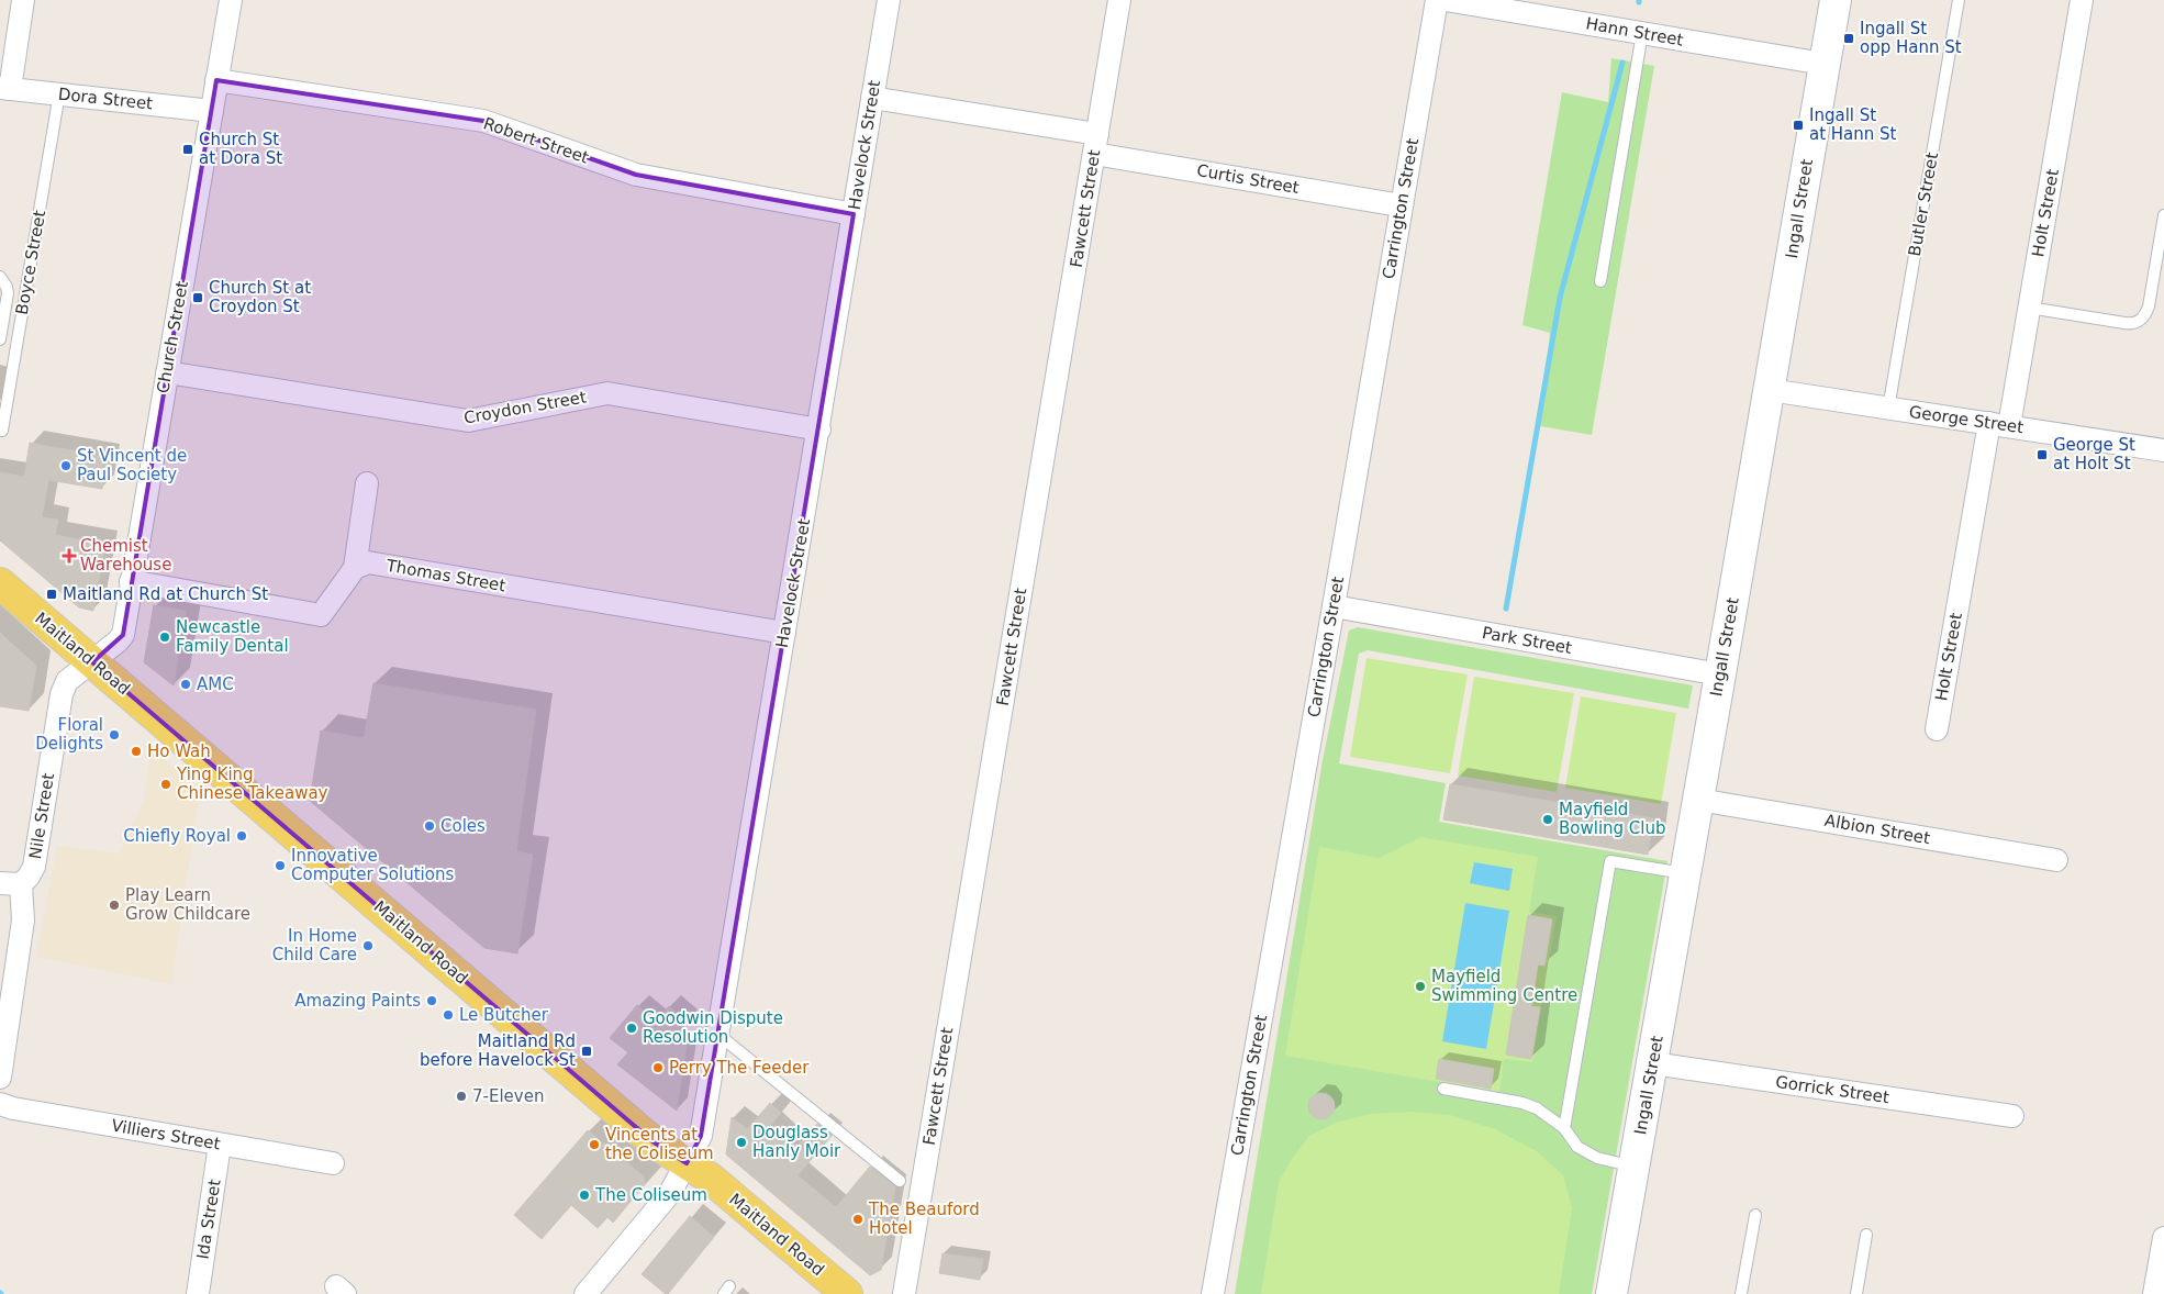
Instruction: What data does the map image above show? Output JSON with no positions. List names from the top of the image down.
{
  "streets": {
    "main road": ["Ingall Street", "Maitland Road"],
    "street": [
      "Hann Street",
      "Dora Street",
      "Robert Street",
      "Havelock Street",
      "Curtis Street",
      "Fawcett Street",
      "Carrington Street",
      "Holt Street",
      "Church Street",
      "Croydon Street",
      "George Street",
      "Thomas Street",
      "Park Street",
      "Nile Street",
      "Albion Street",
      "Gorrick Street",
      "Villiers Street",
      "Ida Street"
    ],
    "lane": ["Butler Street", "Boyce Street"]
  },
  "crossings": [
    ["Hann Street", "Ingall Street"],
    ["Dora Street", "Boyce Street"],
    ["Dora Street", "Church Street"],
    ["Robert Street", "Havelock Street"],
    ["Robert Street", "Church Street"],
    ["Havelock Street", "Curtis Street"],
    ["Havelock Street", "Croydon Street"],
    ["Havelock Street", "Thomas Street"],
    ["Havelock Street", "Maitland Road"],
    ["Curtis Street", "Fawcett Street"],
    ["Curtis Street", "Carrington Street"],
    ["Butler Street", "George Street"],
    ["Carrington Street", "Park Street"],
    ["Ingall Street", "George Street"],
    ["Ingall Street", "Park Street"],
    ["Ingall Street", "Albion Street"],
    ["Ingall Street", "Gorrick Street"],
    ["Holt Street", "George Street"],
    ["Church Street", "Croydon Street"],
    ["Church Street", "Maitland Road"],
    ["Church Street", "Nile Street"],
    ["Maitland Road", "Nile Street"],
    ["Villiers Street", "Ida Street"]
  ],
  "places": {
    "transit": [
      "Ingall St opp Hann St",
      "Ingall St at Hann St",
      "Church St at Dora St",
      "Church St at Croydon St",
      "George St at Holt St",
      "Maitland Rd at Church St",
      "Maitland Rd before Havelock St"
    ],
    "other": [
      "St Vincent de Paul Society",
      "Newcastle Family Dental",
      "AMC",
      "Floral Delights",
      "Ho Wah",
      "Ying King Chinese Takeaway",
      "Mayfield Bowling Club",
      "Coles",
      "Chiefly Royal",
      "Innovative Computer Solutions",
      "Play Learn Grow Childcare",
      "In Home Child Care",
      "Mayfield Swimming Centre",
      "Amazing Paints",
      "Le Butcher",
      "Goodwin Dispute Resolution",
      "Perry The Feeder",
      "7-Eleven",
      "Douglass Hanly Moir",
      "Vincents at the Coliseum",
      "The Coliseum",
      "The Beauford Hotel"
    ],
    "health": ["Chemist Warehouse"]
  }
}
